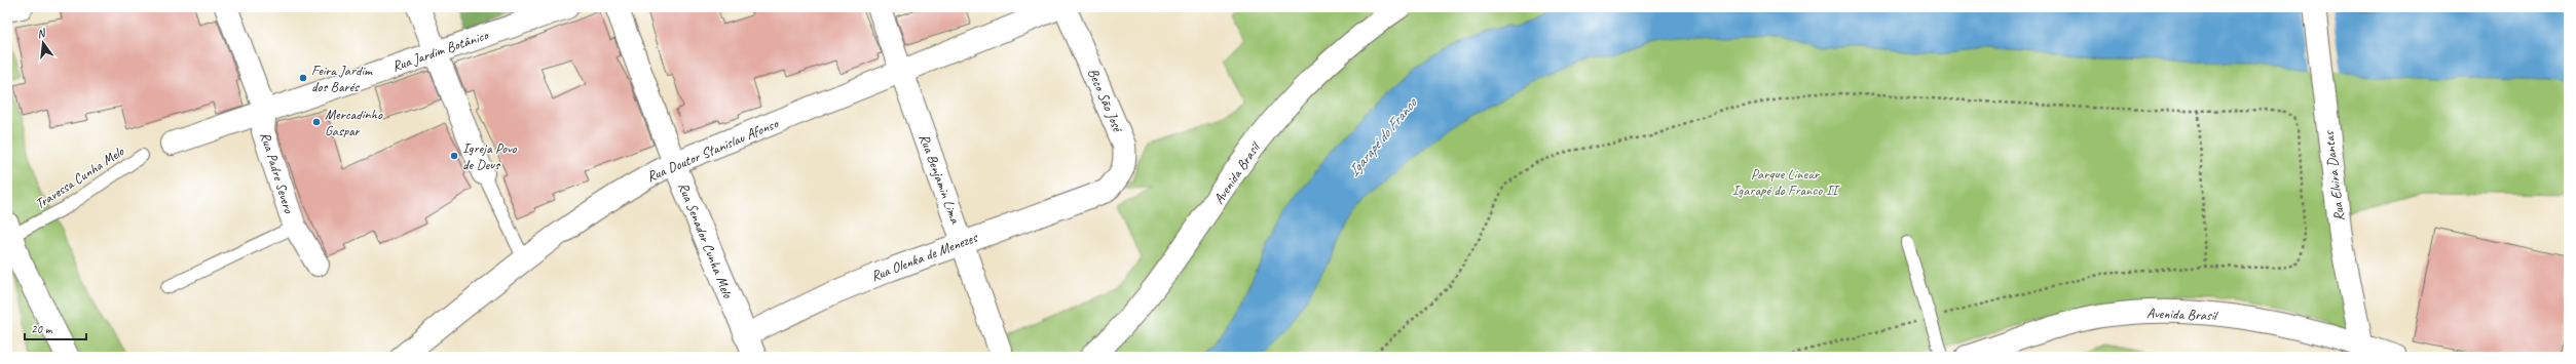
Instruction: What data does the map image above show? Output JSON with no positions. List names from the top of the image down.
{
  "streets": {
    "main road": [
      "Rua Jardim Botânico",
      "Beco São José",
      "Rua Doutor Stanislau Afonso",
      "Rua Padre Severo",
      "Avenida Brasil",
      "Rua Elvira Dantas",
      "Rua Benjamin Lima",
      "Rua Senador Cunha Melo",
      "Rua Olenka de Menezes"
    ],
    "lane": ["Travessa Cunha Melo"]
  },
  "crossings": [
    ["Rua Jardim Botânico", "Rua Padre Severo"],
    ["Beco São José", "Rua Olenka de Menezes"],
    ["Rua Doutor Stanislau Afonso", "Rua Benjamin Lima"],
    ["Rua Doutor Stanislau Afonso", "Rua Senador Cunha Melo"],
    ["Avenida Brasil", "Rua Elvira Dantas"],
    ["Rua Benjamin Lima", "Rua Olenka de Menezes"],
    ["Rua Senador Cunha Melo", "Rua Olenka de Menezes"]
  ],
  "water": ["Igarapé do Franco"],
  "parks": ["Parque Linear Igarapé do Franco II"],
  "places": ["Feira Jardim dos Barés", "Mercadinho Gaspar", "Igreja Povo de Deus"],
  "scale_bar": "20 m",
  "north": "top"
}
